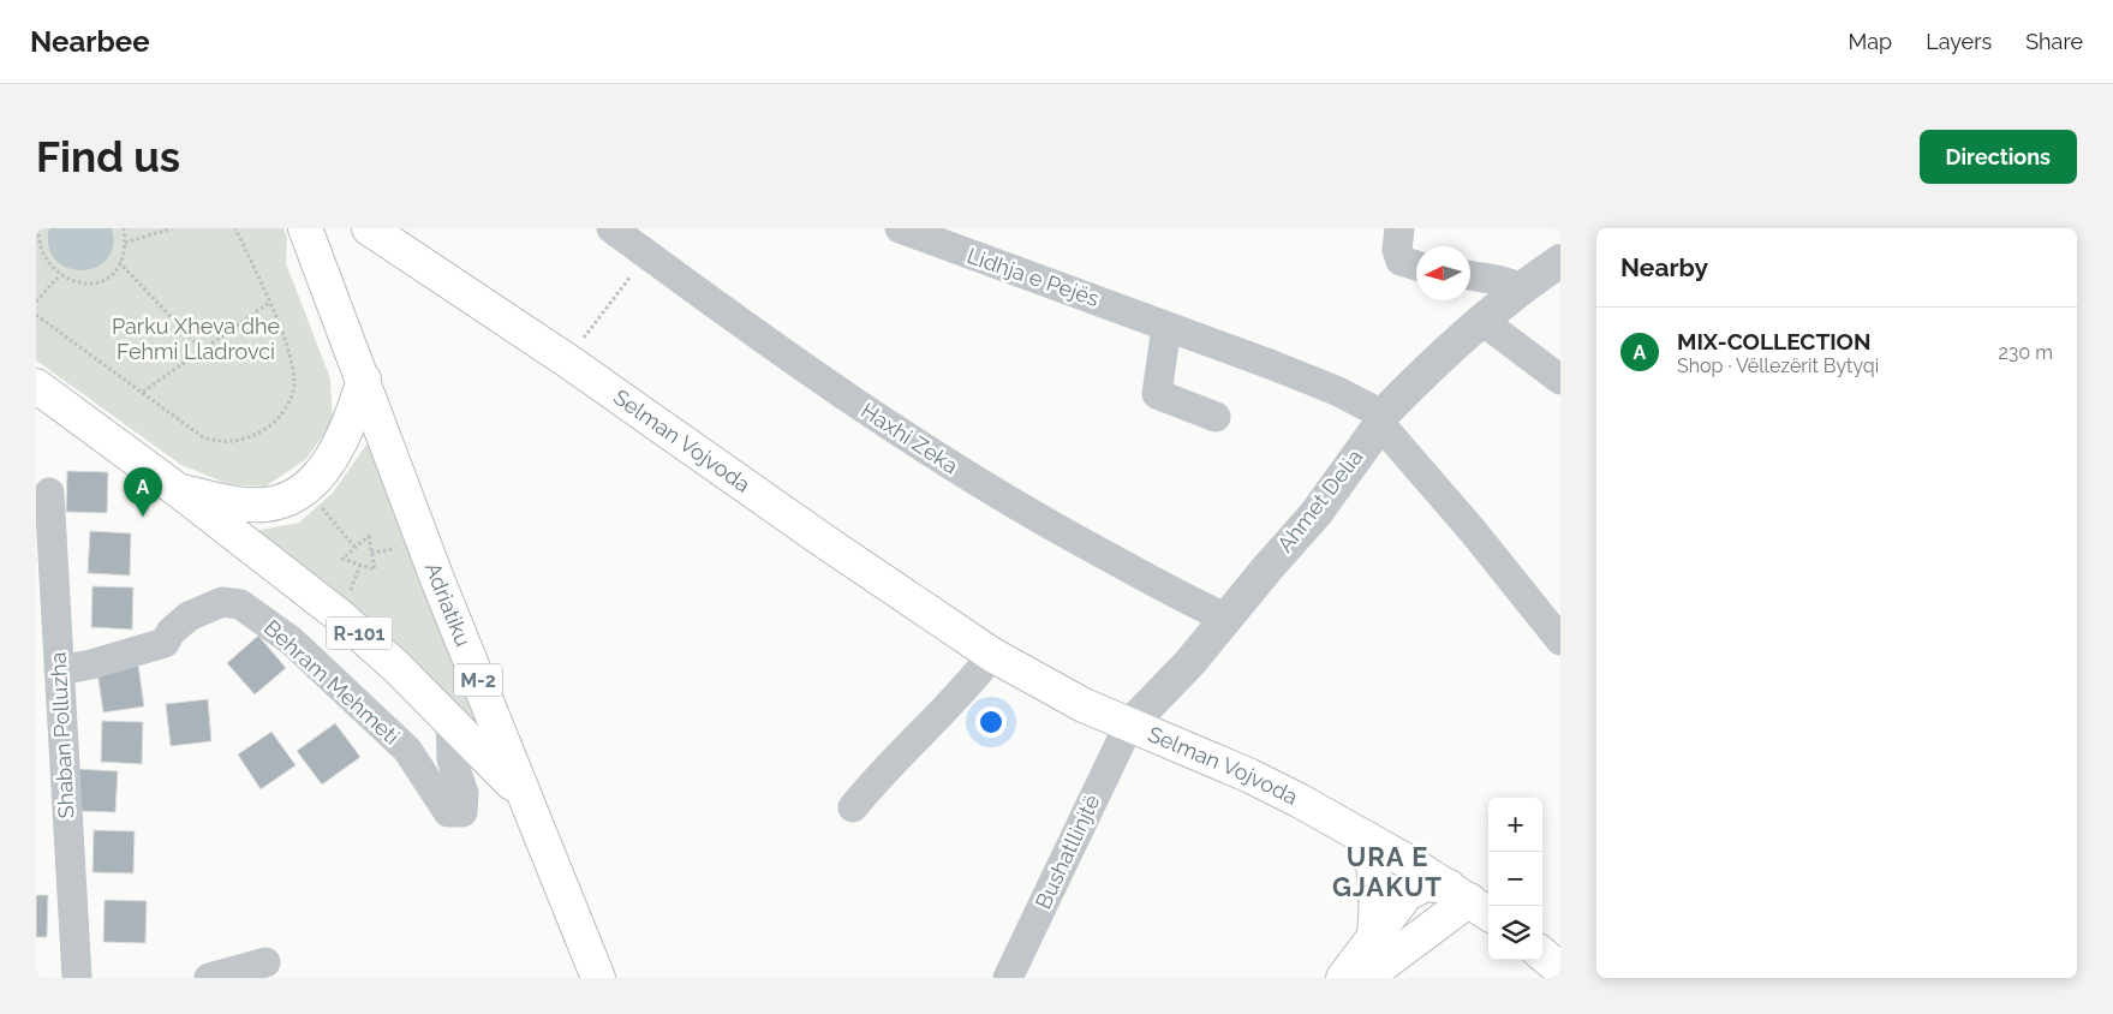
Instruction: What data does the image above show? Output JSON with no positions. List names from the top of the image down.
{
  "streets": {
    "main road": [
      "Selman Vojvoda",
      "Adriatiku",
      "R-101",
      "M-2"
    ],
    "street": [
      "Lidhja e Pejës",
      "Haxhi Zeka",
      "Ahmet Delia",
      "Behram Mehmeti",
      "Shaban Polluzha",
      "Bushatllinjtë"
    ]
  },
  "crossings": [
    ["Lidhja e Pejës", "Ahmet Delia"],
    ["Haxhi Zeka", "Ahmet Delia"],
    ["Selman Vojvoda", "Ahmet Delia"],
    ["Selman Vojvoda", "Bushatllinjtë"],
    ["Ahmet Delia", "Bushatllinjtë"],
    ["Adriatiku", "R-101"],
    ["R-101", "Behram Mehmeti"],
    ["Behram Mehmeti", "Shaban Polluzha"]
  ],
  "districts": ["URA E GJAKUT"],
  "parks": ["Parku Xheva dhe Fehmi Lladrovci"],
  "north": "left",
  "page": {
    "header": "Nearbee",
    "nav": ["Map", "Layers", "Share"],
    "buttons": "Directions",
    "title": "Find us",
    "heading": "Nearby",
    "list": [
      {
        "mark": "A",
        "name": "MIX-COLLECTION",
        "note": "Shop · Vëllezërit Bytyqi",
        "value": "230 m"
      }
    ],
    "pins": "A",
    "map_buttons": ["+", "−"]
  }
}
